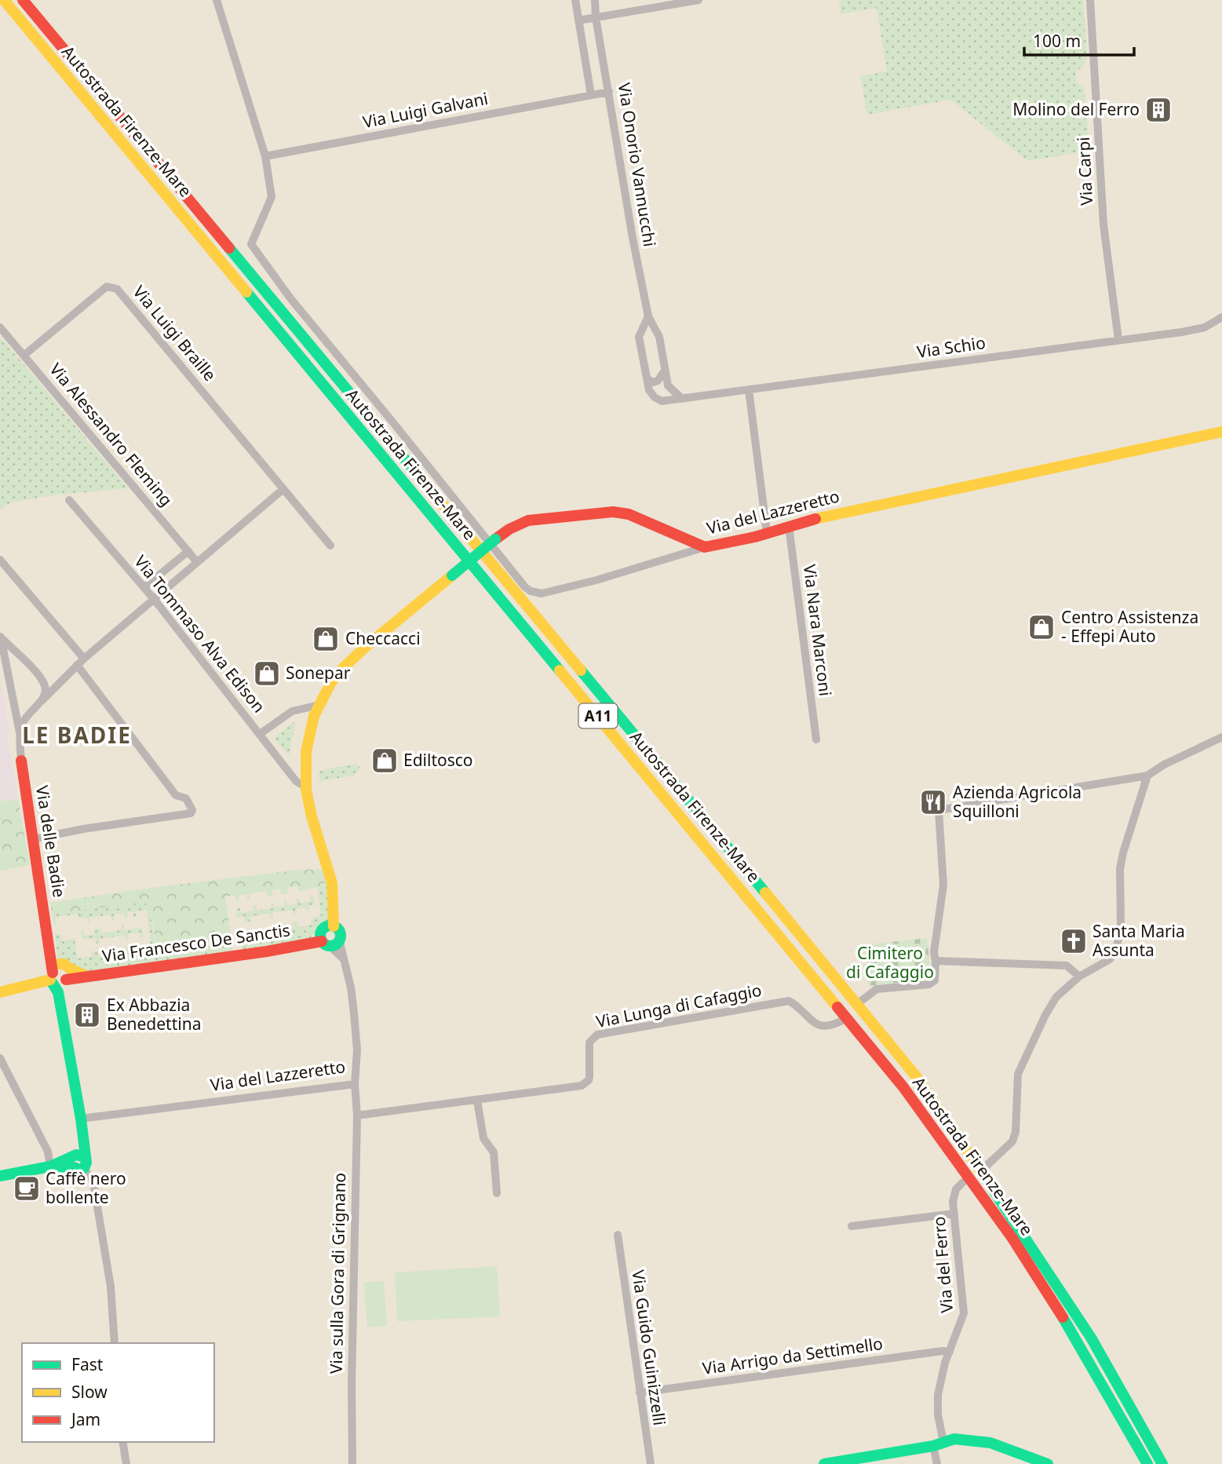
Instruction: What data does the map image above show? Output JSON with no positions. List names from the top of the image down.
{
  "streets": {
    "main road": [
      "Autostrada Firenze-Mare",
      "Via del Lazzeretto",
      "A11",
      "Via delle Badie",
      "Via Francesco De Sanctis"
    ],
    "street": [
      "Via Luigi Galvani",
      "Via Onorio Vannucchi",
      "Via Carpi",
      "Via Luigi Braille",
      "Via Schio",
      "Via Alessandro Fleming",
      "Via Nara Marconi",
      "Via Tommaso Alva Edison",
      "Via Lunga di Cafaggio",
      "Via del Ferro",
      "Via sulla Gora di Grignano",
      "Via Guido Guinizzelli",
      "Via Arrigo da Settimello"
    ]
  },
  "crossings": [
    ["Via Luigi Galvani", "Via Onorio Vannucchi"],
    ["Via Onorio Vannucchi", "Via Schio"],
    ["Via Carpi", "Via Schio"],
    ["Via Luigi Braille", "Via Alessandro Fleming"],
    ["Via del Lazzeretto", "Via Nara Marconi"],
    ["Via del Lazzeretto", "Via Tommaso Alva Edison"],
    ["Via del Lazzeretto", "Via delle Badie"],
    ["Via del Lazzeretto", "Via Francesco De Sanctis"],
    ["Via del Lazzeretto", "Via sulla Gora di Grignano"],
    ["Via delle Badie", "Via Francesco De Sanctis"],
    ["Via Lunga di Cafaggio", "Via sulla Gora di Grignano"],
    ["Via del Ferro", "Via Arrigo da Settimello"],
    ["Via Guido Guinizzelli", "Via Arrigo da Settimello"]
  ],
  "districts": ["LE BADIE"],
  "parks": ["Cimitero di Cafaggio"],
  "places": {
    "building": ["Molino del Ferro", "Ex Abbazia Benedettina"],
    "shop": [
      "Centro Assistenza - Effepi Auto",
      "Checcacci",
      "Sonepar",
      "Ediltosco"
    ],
    "restaurant": ["Azienda Agricola Squilloni"],
    "church": ["Santa Maria Assunta"],
    "cafe": ["Caffè nero bollente"]
  },
  "legend": ["Fast", "Slow", "Jam"],
  "scale_bar": "100 m"
}
